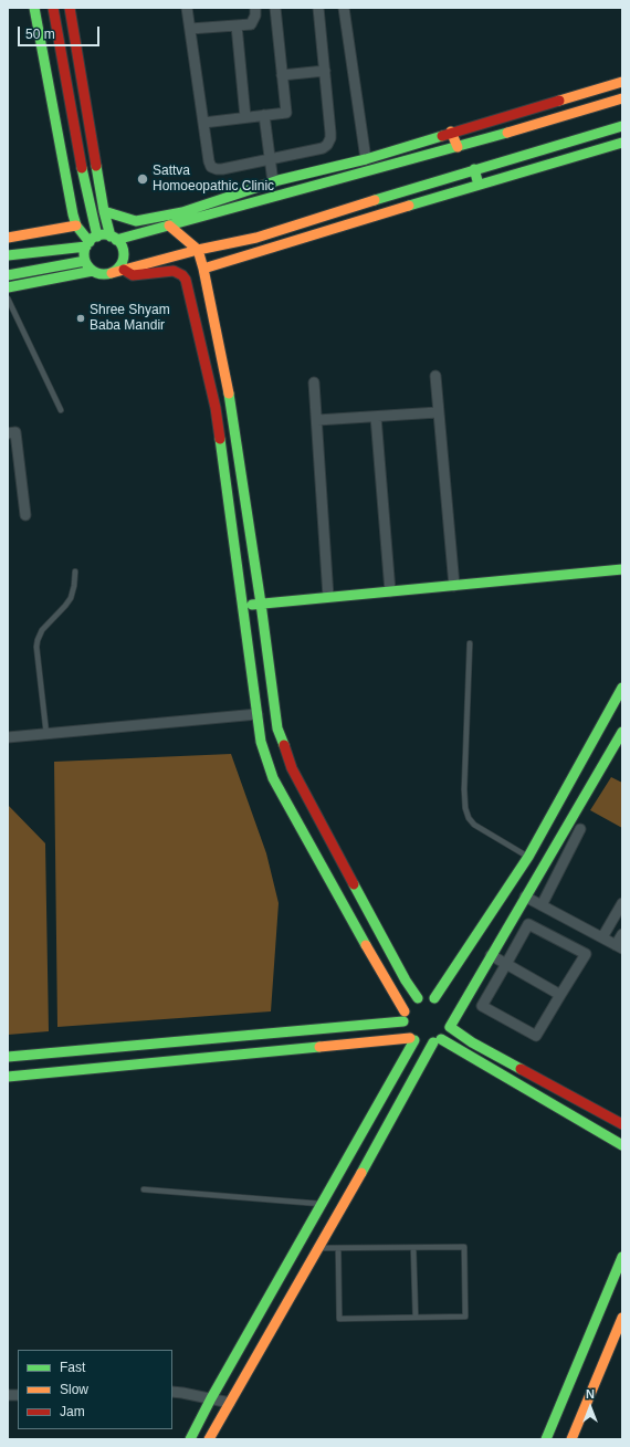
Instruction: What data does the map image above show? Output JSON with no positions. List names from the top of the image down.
{
  "places": ["Sattva Homoeopathic Clinic", "Shree Shyam Baba Mandir"],
  "legend": ["Fast", "Slow", "Jam"],
  "scale_bar": "50 m",
  "north": "top"
}
